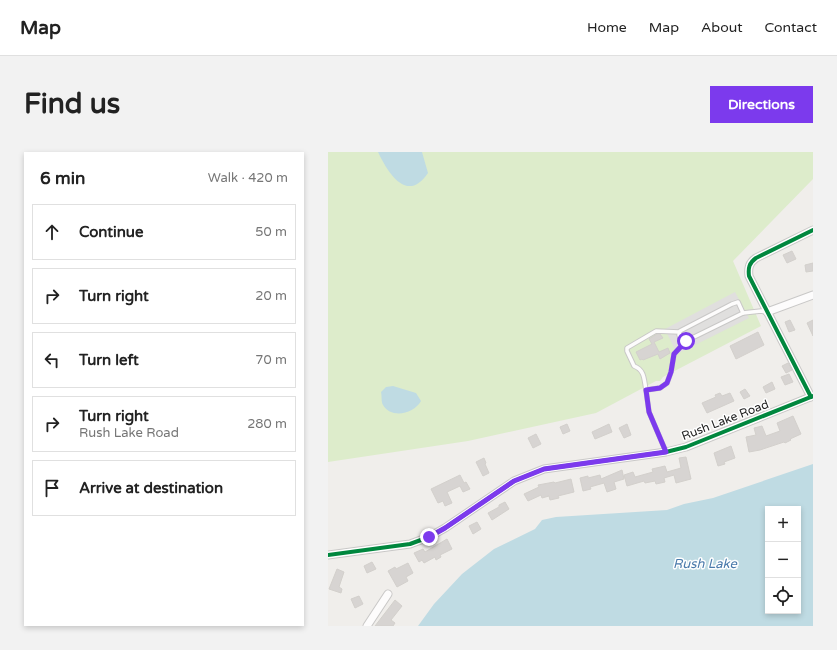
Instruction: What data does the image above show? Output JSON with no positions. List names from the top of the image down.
{
  "streets": {
    "street": ["Rush Lake Road"]
  },
  "water": ["Rush Lake"],
  "page": {
    "header": "Map",
    "nav": [
      "Home",
      "Map",
      "About",
      "Contact"
    ],
    "buttons": "Directions",
    "title": "Find us",
    "heading": ["6 min", "Walk · 420 m"],
    "list": [
      ["Continue", "50 m"],
      ["Turn right", "20 m"],
      ["Turn left", "70 m"],
      ["Turn right", "Rush Lake Road", "280 m"],
      "Arrive at destination"
    ],
    "map_buttons": ["+", "−"]
  }
}
